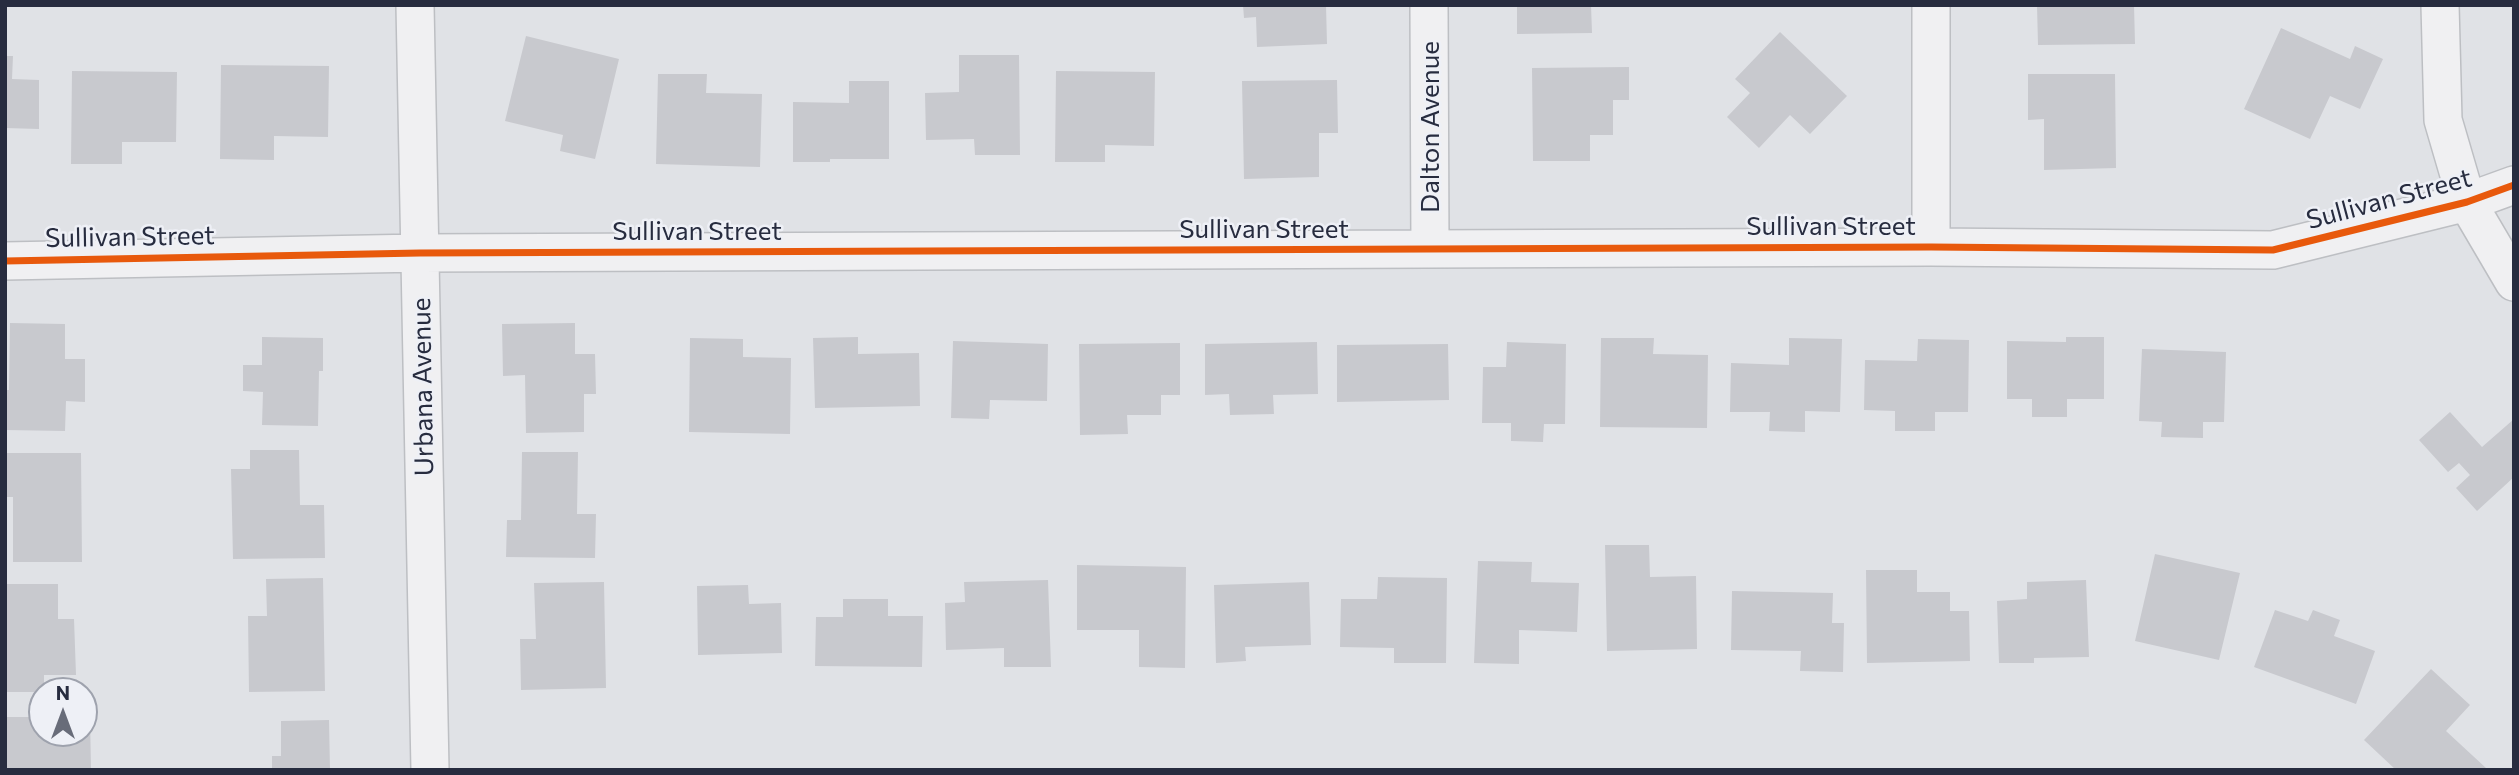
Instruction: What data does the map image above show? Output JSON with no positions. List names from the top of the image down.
{
  "streets": {
    "street": ["Dalton Avenue", "Sullivan Street", "Urbana Avenue"]
  },
  "crossings": [
    ["Dalton Avenue", "Sullivan Street"],
    ["Sullivan Street", "Urbana Avenue"]
  ],
  "north": "top"
}
